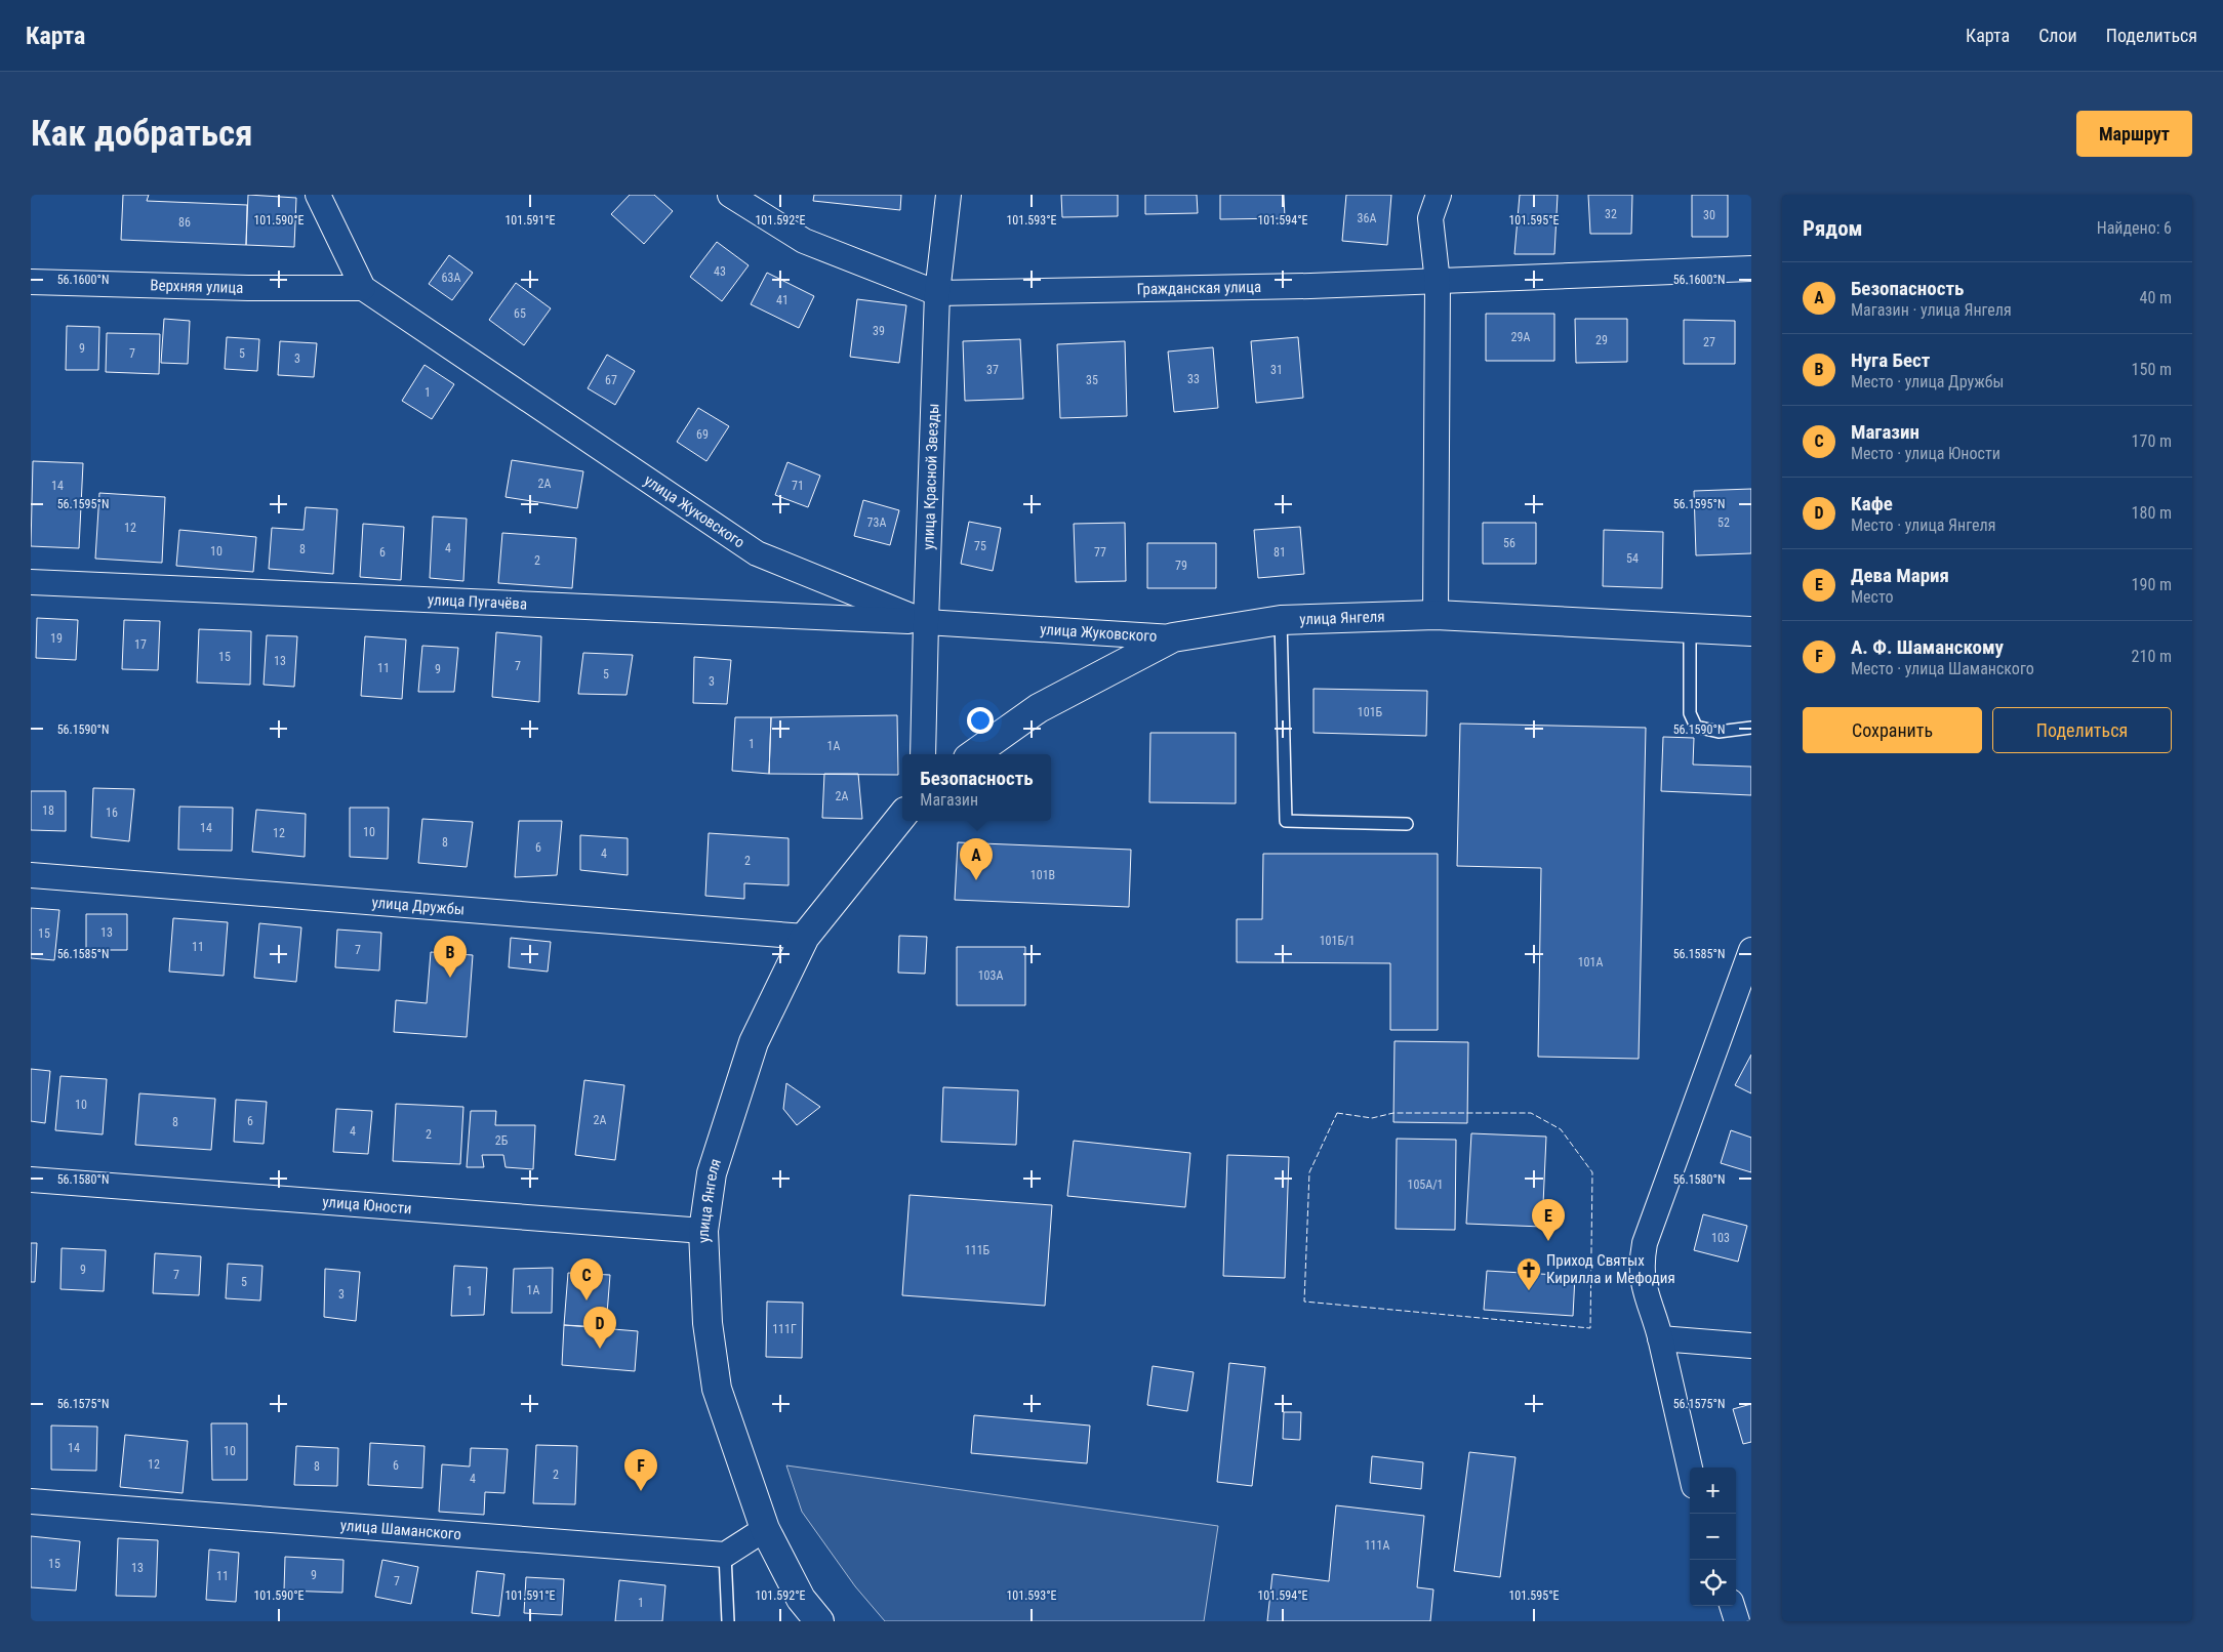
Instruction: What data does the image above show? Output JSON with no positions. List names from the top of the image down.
{
  "streets": {
    "street": [
      "Верхняя улица",
      "Гражданская улица",
      "улица Красной Звезды",
      "улица Жуковского",
      "улица Пугачёва",
      "улица Янгеля",
      "улица Дружбы",
      "улица Юности",
      "улица Шаманского"
    ]
  },
  "crossings": [
    ["Верхняя улица", "улица Жуковского"],
    ["Гражданская улица", "улица Красной Звезды"],
    ["улица Красной Звезды", "улица Жуковского"],
    ["улица Красной Звезды", "улица Пугачёва"],
    ["улица Жуковского", "улица Пугачёва"],
    ["улица Жуковского", "улица Янгеля"],
    ["улица Янгеля", "улица Дружбы"],
    ["улица Янгеля", "улица Юности"]
  ],
  "places": {
    "church": ["Приход Святых Кирилла и Мефодия"]
  },
  "house_numbers": [
    "32",
    "30",
    "36А",
    "86",
    "43",
    "63А",
    "41",
    "65",
    "39",
    "29А",
    "29",
    "27",
    "9",
    "7",
    "5",
    "3",
    "37",
    "31",
    "33",
    "67",
    "35",
    "1",
    "69",
    "2А",
    "14",
    "71",
    "73А",
    "52",
    "12",
    "56",
    "75",
    "4",
    "8",
    "10",
    "6",
    "77",
    "81",
    "54",
    "2",
    "79",
    "19",
    "17",
    "15",
    "13",
    "7",
    "11",
    "9",
    "5",
    "3",
    "101Б",
    "1",
    "1А",
    "2А",
    "18",
    "16",
    "14",
    "10",
    "12",
    "8",
    "6",
    "4",
    "2",
    "101В",
    "13",
    "15",
    "101Б/1",
    "11",
    "7",
    "101А",
    "103А",
    "10",
    "2А",
    "6",
    "8",
    "4",
    "2",
    "2Б",
    "105А/1",
    "103",
    "111Б",
    "9",
    "7",
    "5",
    "1А",
    "1",
    "3",
    "111Г",
    "14",
    "10",
    "12",
    "6",
    "8",
    "2",
    "4",
    "111А",
    "15",
    "13",
    "9",
    "11",
    "7",
    "1"
  ],
  "page": {
    "header": "Карта",
    "nav": ["Карта", "Слои", "Поделиться"],
    "buttons": [
      "Маршрут",
      ["Сохранить", "Поделиться"]
    ],
    "title": "Как добраться",
    "heading": ["Рядом", "Найдено: 6"],
    "list": [
      {
        "mark": "A",
        "name": "Безопасность",
        "note": "Магазин · улица Янгеля",
        "value": "40 m"
      },
      {
        "mark": "B",
        "name": "Нуга Бест",
        "note": "Место · улица Дружбы",
        "value": "150 m"
      },
      {
        "mark": "C",
        "name": "Магазин",
        "note": "Место · улица Юности",
        "value": "170 m"
      },
      {
        "mark": "D",
        "name": "Кафе",
        "note": "Место · улица Янгеля",
        "value": "180 m"
      },
      {
        "mark": "E",
        "name": "Дева Мария",
        "note": "Место",
        "value": "190 m"
      },
      {
        "mark": "F",
        "name": "А. Ф. Шаманскому",
        "note": "Место · улица Шаманского",
        "value": "210 m"
      }
    ],
    "popup": ["Безопасность", "Магазин"],
    "pins": [
      "A",
      "B",
      "E",
      "C",
      "D",
      "F"
    ],
    "map_buttons": ["+", "−"]
  },
  "coordinates": [
    "101.590°E",
    "101.591°E",
    "101.592°E",
    "101.593°E",
    "101.594°E",
    "101.595°E",
    "56.1600°N",
    "56.1595°N",
    "56.1590°N",
    "56.1585°N",
    "56.1580°N",
    "56.1575°N"
  ]
}
